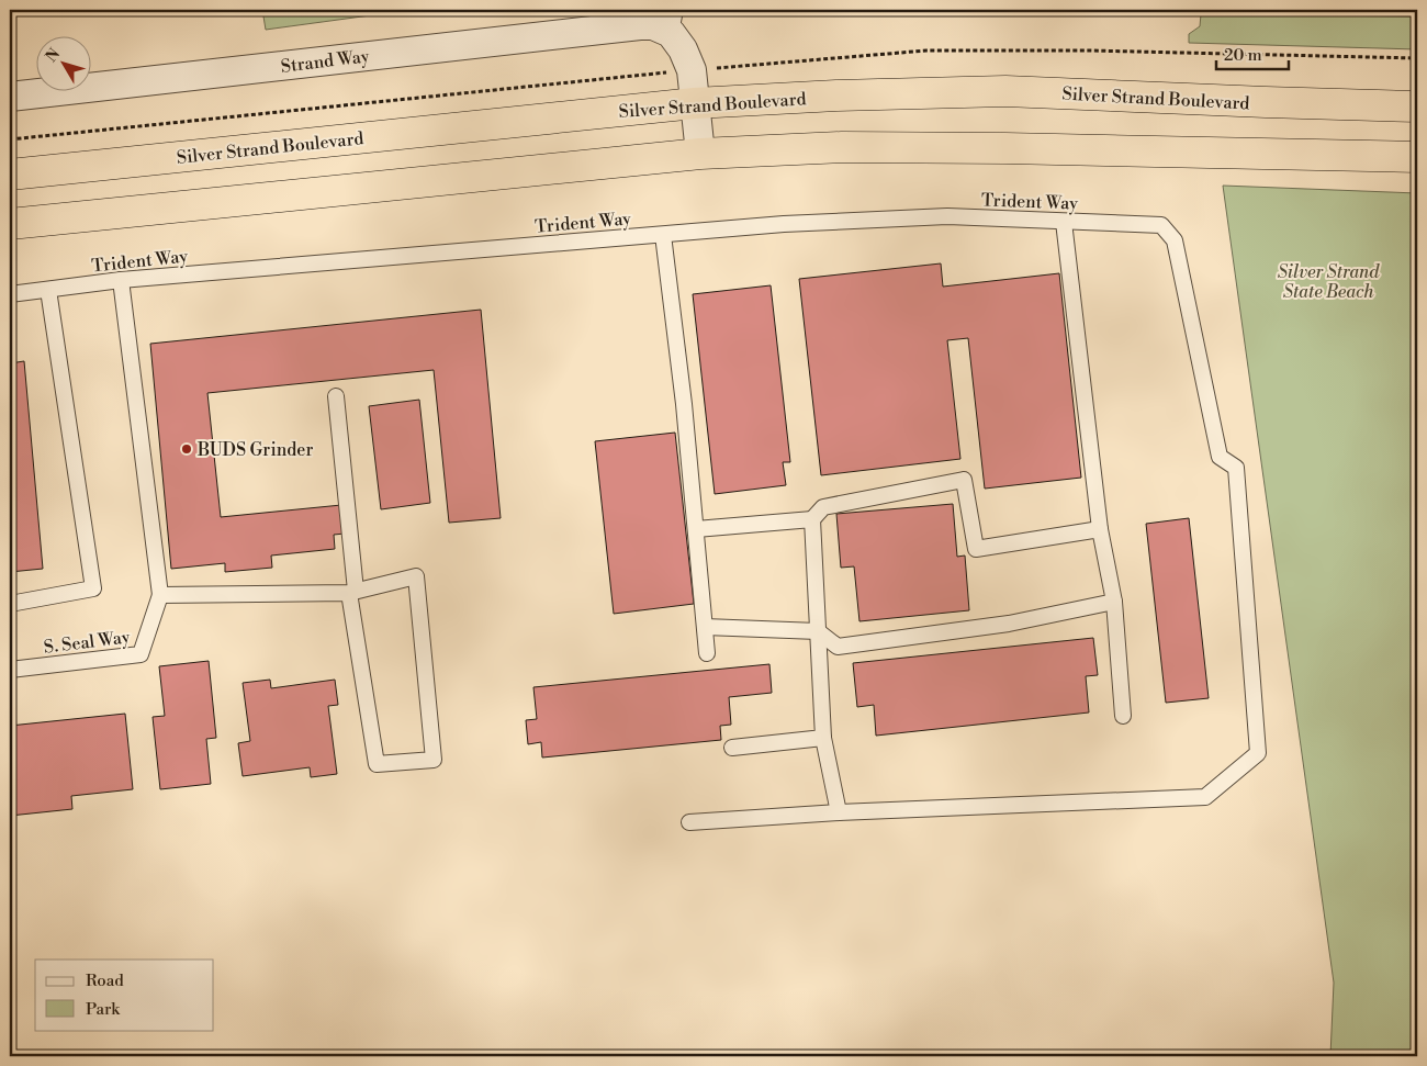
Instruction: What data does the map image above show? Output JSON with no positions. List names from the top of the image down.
{
  "streets": {
    "highway": ["Silver Strand Boulevard"],
    "street": ["Strand Way"],
    "lane": ["Trident Way", "S. Seal Way"]
  },
  "parks": ["Silver Strand State Beach"],
  "places": ["BUDS Grinder"],
  "legend": ["Road", "Park"],
  "scale_bar": "20 m",
  "north": "top left"
}
